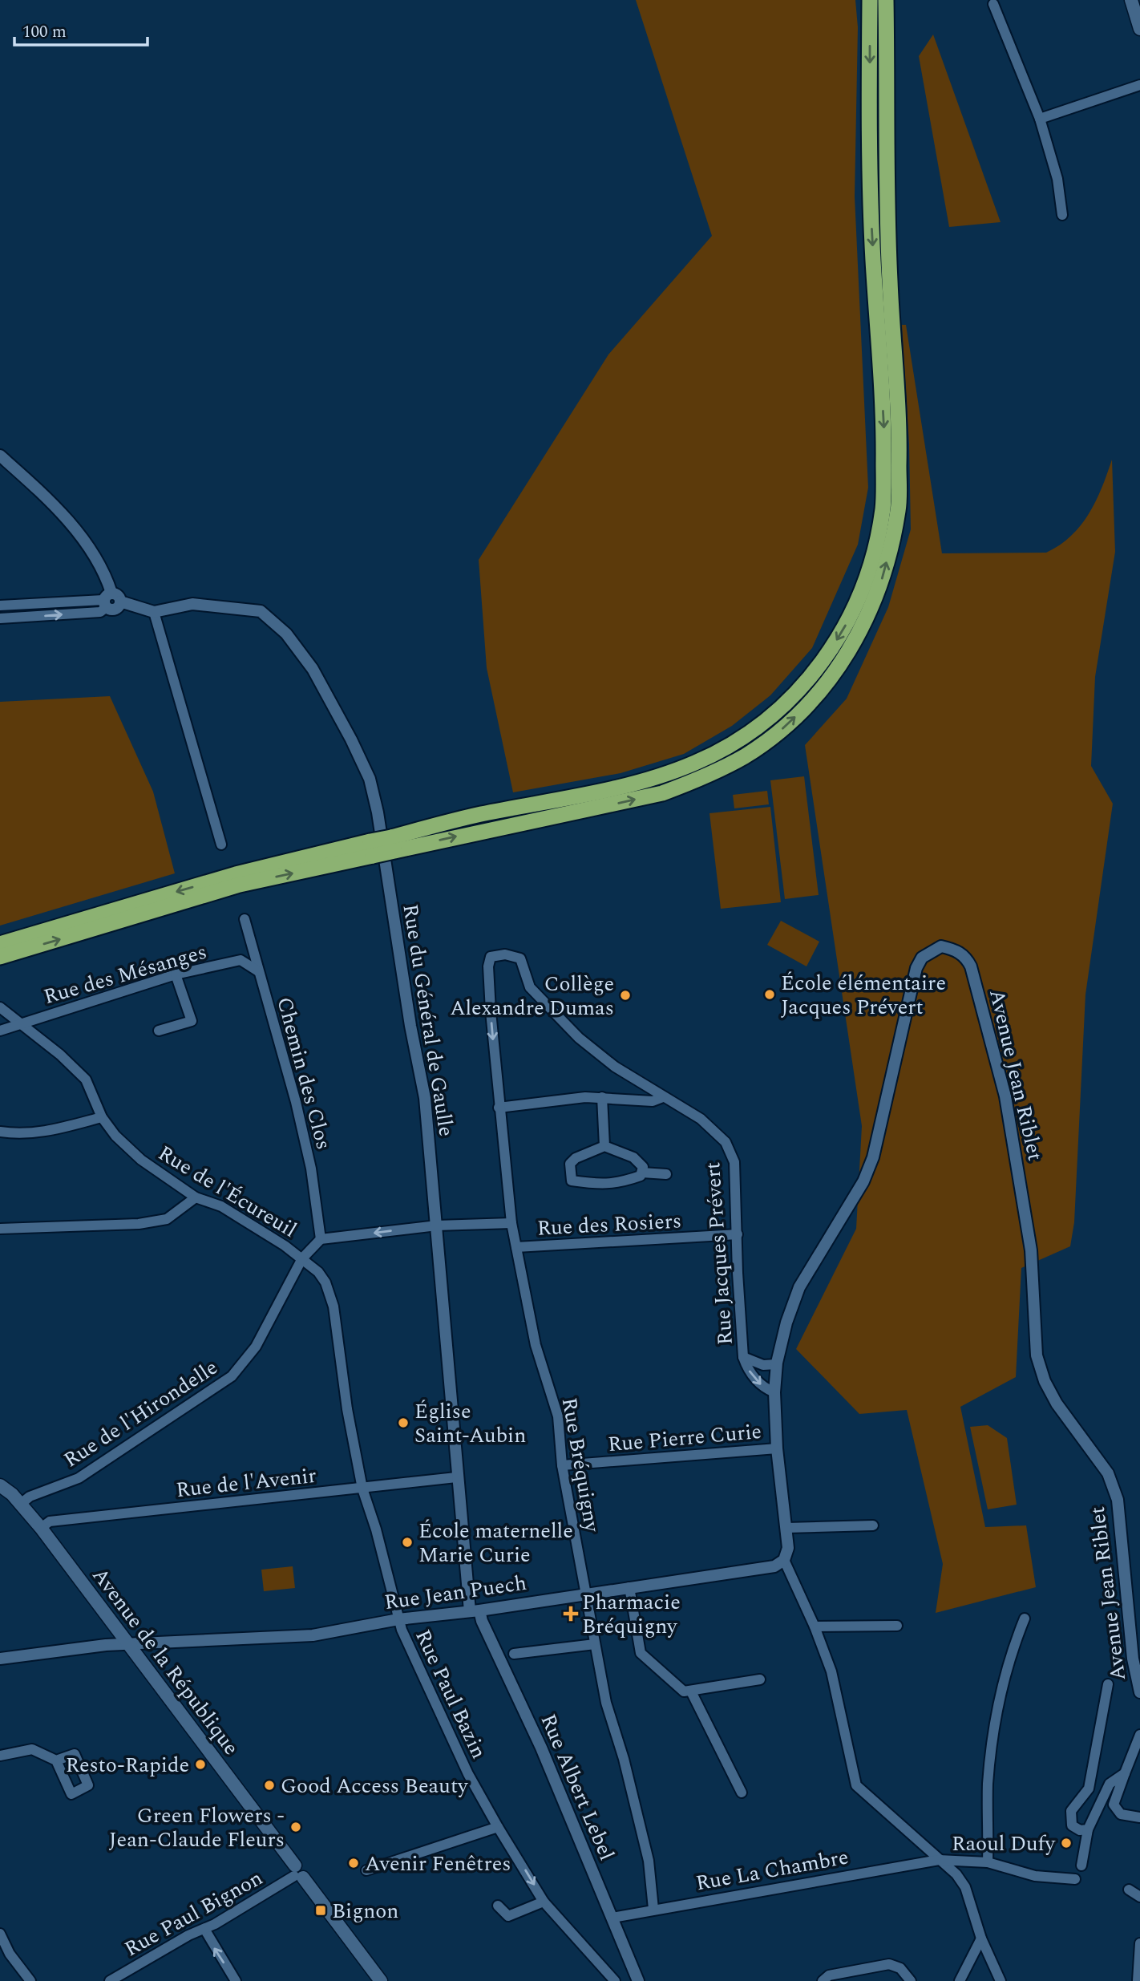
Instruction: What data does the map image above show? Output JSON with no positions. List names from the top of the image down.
{
  "streets": {
    "main road": ["Avenue de la République"],
    "street": [
      "Rue des Mésanges",
      "Rue du Général de Gaulle",
      "Chemin des Clos",
      "Avenue Jean Riblet",
      "Rue de l'Écureuil",
      "Rue des Rosiers",
      "Rue Jacques Prévert",
      "Rue de l'Hirondelle",
      "Rue Pierre Curie",
      "Rue Bréquigny",
      "Rue de l'Avenir",
      "Rue Jean Puech",
      "Rue Paul Bazin",
      "Rue Albert Lebel",
      "Rue La Chambre",
      "Rue Paul Bignon"
    ]
  },
  "crossings": [
    ["Rue des Mésanges", "Chemin des Clos"],
    ["Rue des Mésanges", "Rue de l'Écureuil"],
    ["Rue du Général de Gaulle", "Rue de l'Avenir"],
    ["Rue du Général de Gaulle", "Rue Jean Puech"],
    ["Rue du Général de Gaulle", "Rue Albert Lebel"],
    ["Chemin des Clos", "Rue de l'Hirondelle"],
    ["Avenue Jean Riblet", "Rue Jacques Prévert"],
    ["Avenue Jean Riblet", "Rue Pierre Curie"],
    ["Avenue Jean Riblet", "Rue Jean Puech"],
    ["Rue de l'Écureuil", "Rue de l'Hirondelle"],
    ["Rue de l'Écureuil", "Rue Paul Bazin"],
    ["Rue des Rosiers", "Rue Jacques Prévert"],
    ["Rue des Rosiers", "Rue Bréquigny"],
    ["Rue Jacques Prévert", "Rue Bréquigny"],
    ["Rue de l'Hirondelle", "Avenue de la République"],
    ["Rue de l'Hirondelle", "Rue Paul Bazin"],
    ["Rue Pierre Curie", "Rue Bréquigny"],
    ["Rue Bréquigny", "Rue Jean Puech"],
    ["Rue Bréquigny", "Rue La Chambre"],
    ["Rue de l'Avenir", "Avenue de la République"],
    ["Rue de l'Avenir", "Rue Paul Bazin"],
    ["Rue Jean Puech", "Avenue de la République"],
    ["Rue Jean Puech", "Rue Paul Bazin"],
    ["Rue Jean Puech", "Rue Albert Lebel"],
    ["Avenue de la République", "Rue Paul Bignon"],
    ["Rue Albert Lebel", "Rue La Chambre"]
  ],
  "places": {
    "other": [
      "École élémentaire Jacques Prévert",
      "Collège Alexandre Dumas",
      "Église Saint-Aubin",
      "École maternelle Marie Curie",
      "Resto-Rapide",
      "Good Access Beauty",
      "Green Flowers - Jean-Claude Fleurs",
      "Raoul Dufy",
      "Avenir Fenêtres"
    ],
    "health": ["Pharmacie Bréquigny"],
    "transit": ["Bignon"]
  },
  "scale_bar": "100 m"
}
